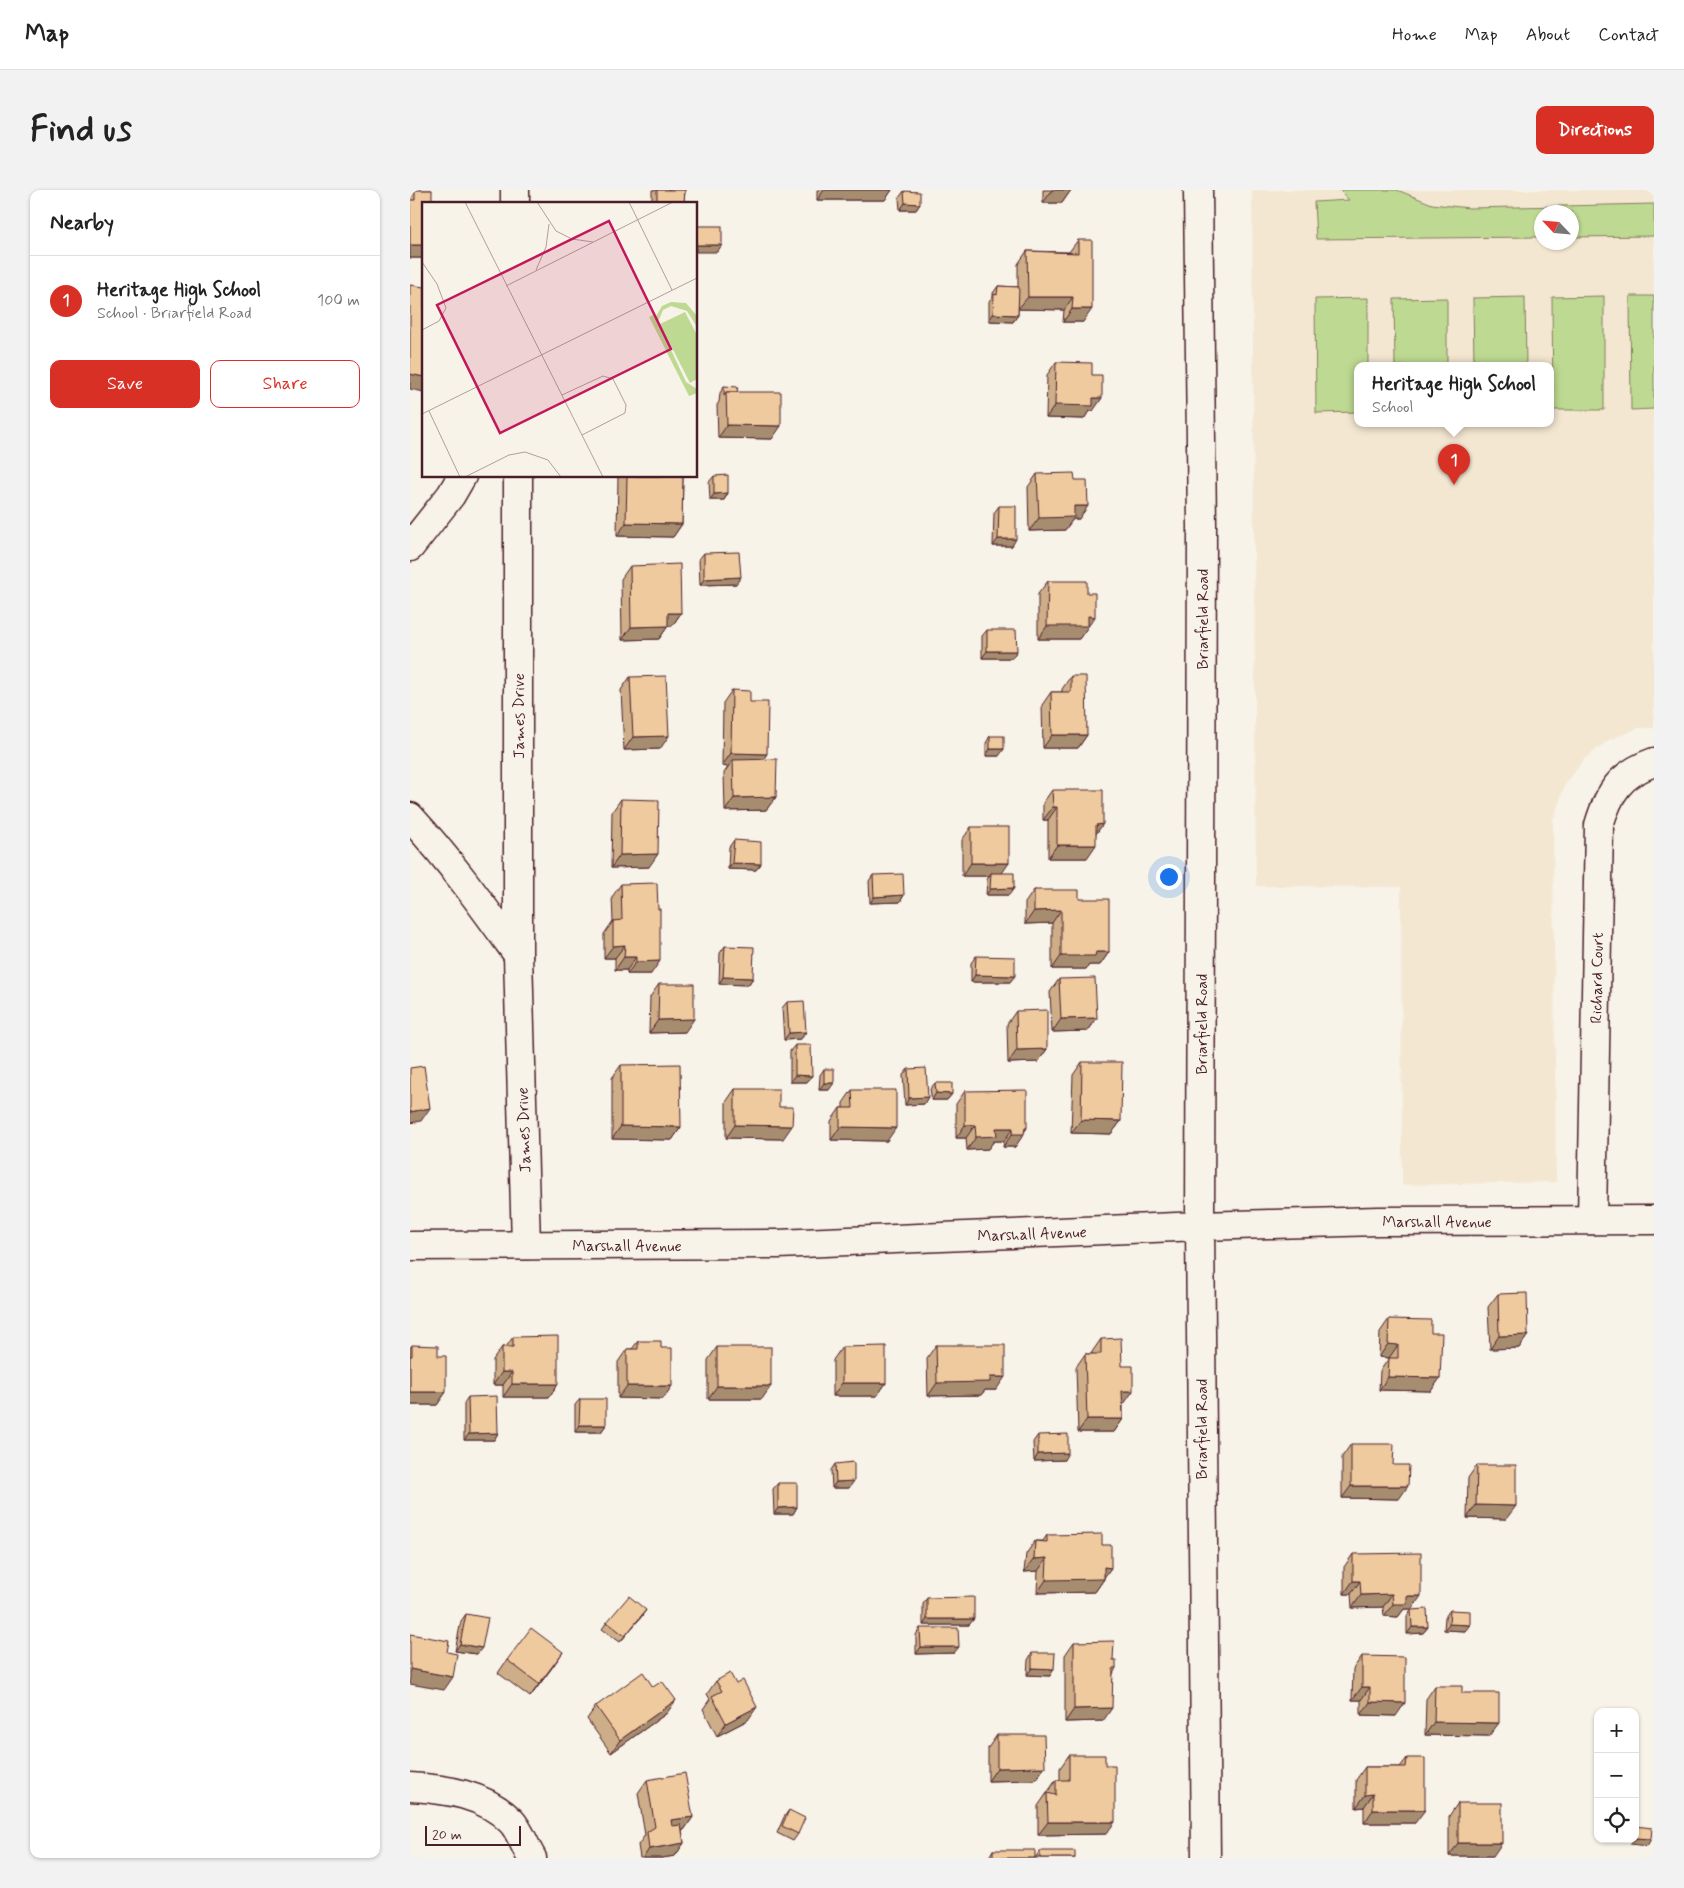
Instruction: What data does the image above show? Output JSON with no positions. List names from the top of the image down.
{
  "streets": {
    "street": [
      "Briarfield Road",
      "James Drive",
      "Richard Court",
      "Marshall Avenue"
    ]
  },
  "crossings": [
    ["Briarfield Road", "Marshall Avenue"],
    ["James Drive", "Marshall Avenue"],
    ["Richard Court", "Marshall Avenue"]
  ],
  "scale_bar": "20 m",
  "north": "top left",
  "page": {
    "header": "Map",
    "nav": [
      "Home",
      "Map",
      "About",
      "Contact"
    ],
    "buttons": [
      "Directions",
      ["Save", "Share"]
    ],
    "title": "Find us",
    "heading": "Nearby",
    "list": [
      {
        "mark": "1",
        "name": "Heritage High School",
        "note": "School · Briarfield Road",
        "value": "100 m"
      }
    ],
    "popup": ["Heritage High School", "School"],
    "pins": "1",
    "map_buttons": ["+", "−"],
    "scale": "20 m"
  }
}
